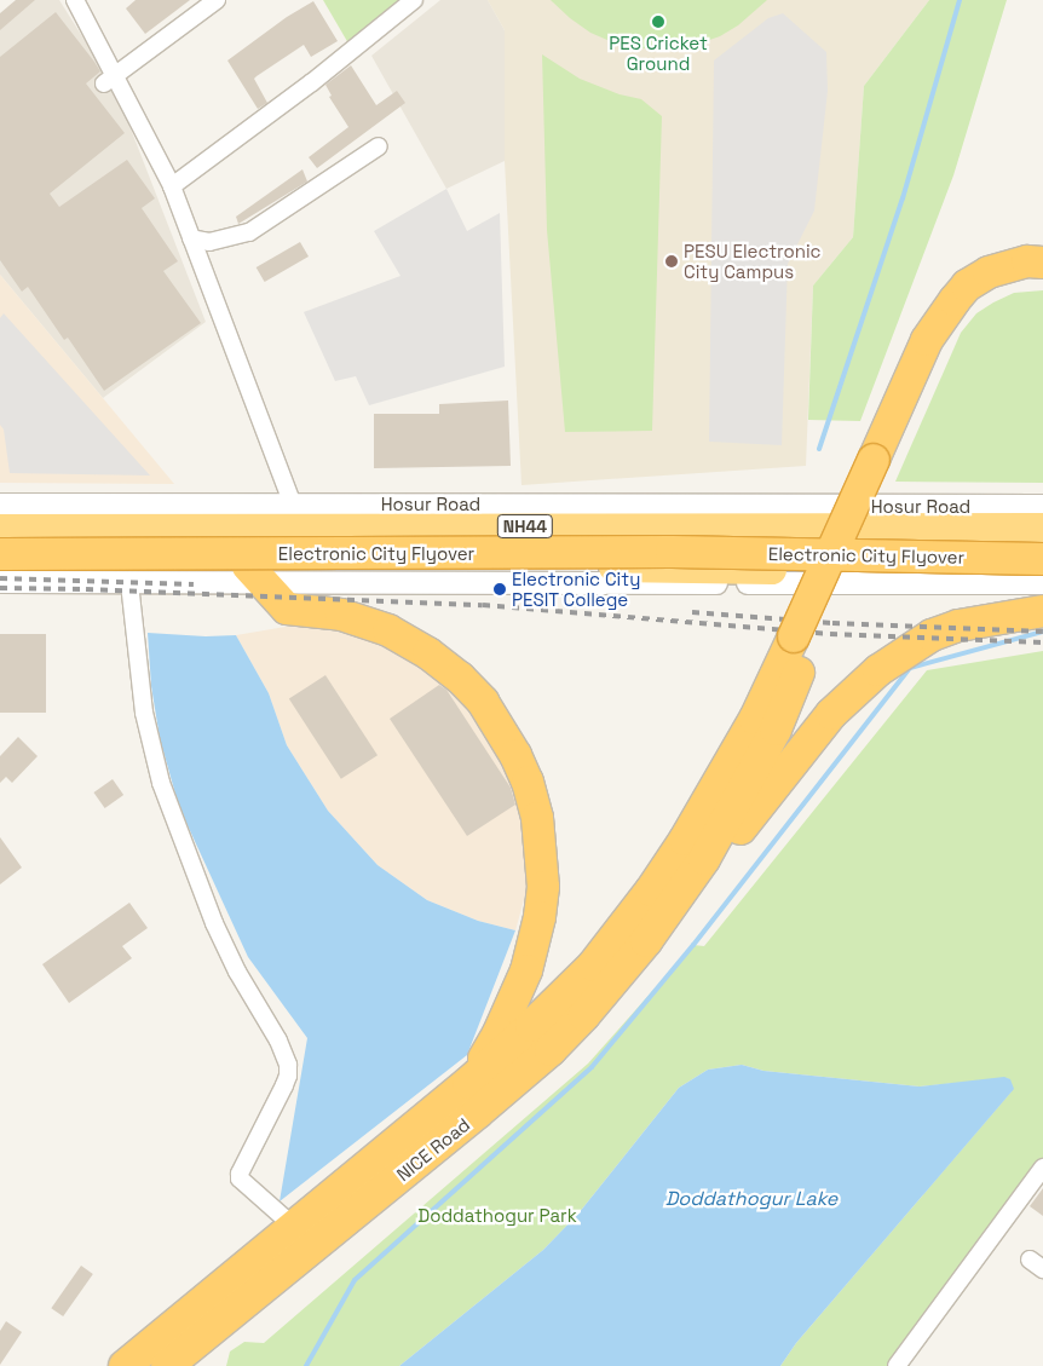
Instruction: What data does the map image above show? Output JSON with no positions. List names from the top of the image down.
{
  "streets": {
    "highway": [
      "Hosur Road",
      "NH44",
      "Electronic City Flyover",
      "NICE Road"
    ]
  },
  "water": ["Doddathogur Lake"],
  "parks": ["Doddathogur Park"],
  "places": ["PES Cricket Ground", "PESU Electronic City Campus", "Electronic City PESIT College"]
}
